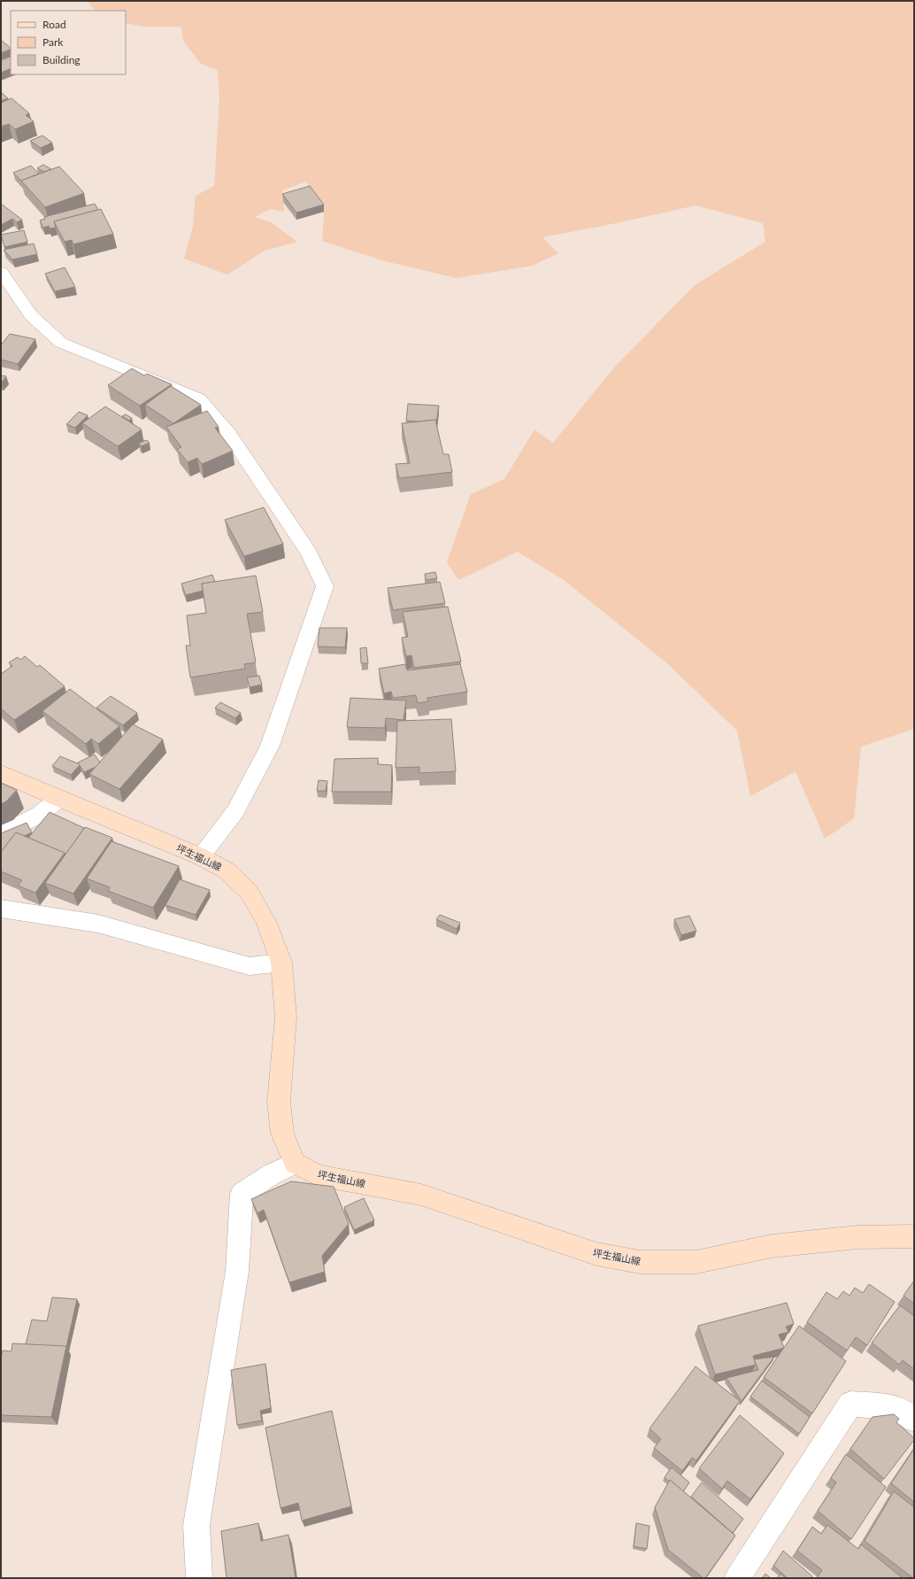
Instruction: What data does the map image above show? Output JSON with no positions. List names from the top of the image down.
{
  "streets": {
    "main road": ["坪生福山線"]
  },
  "legend": ["Road", "Park", "Building"]
}
